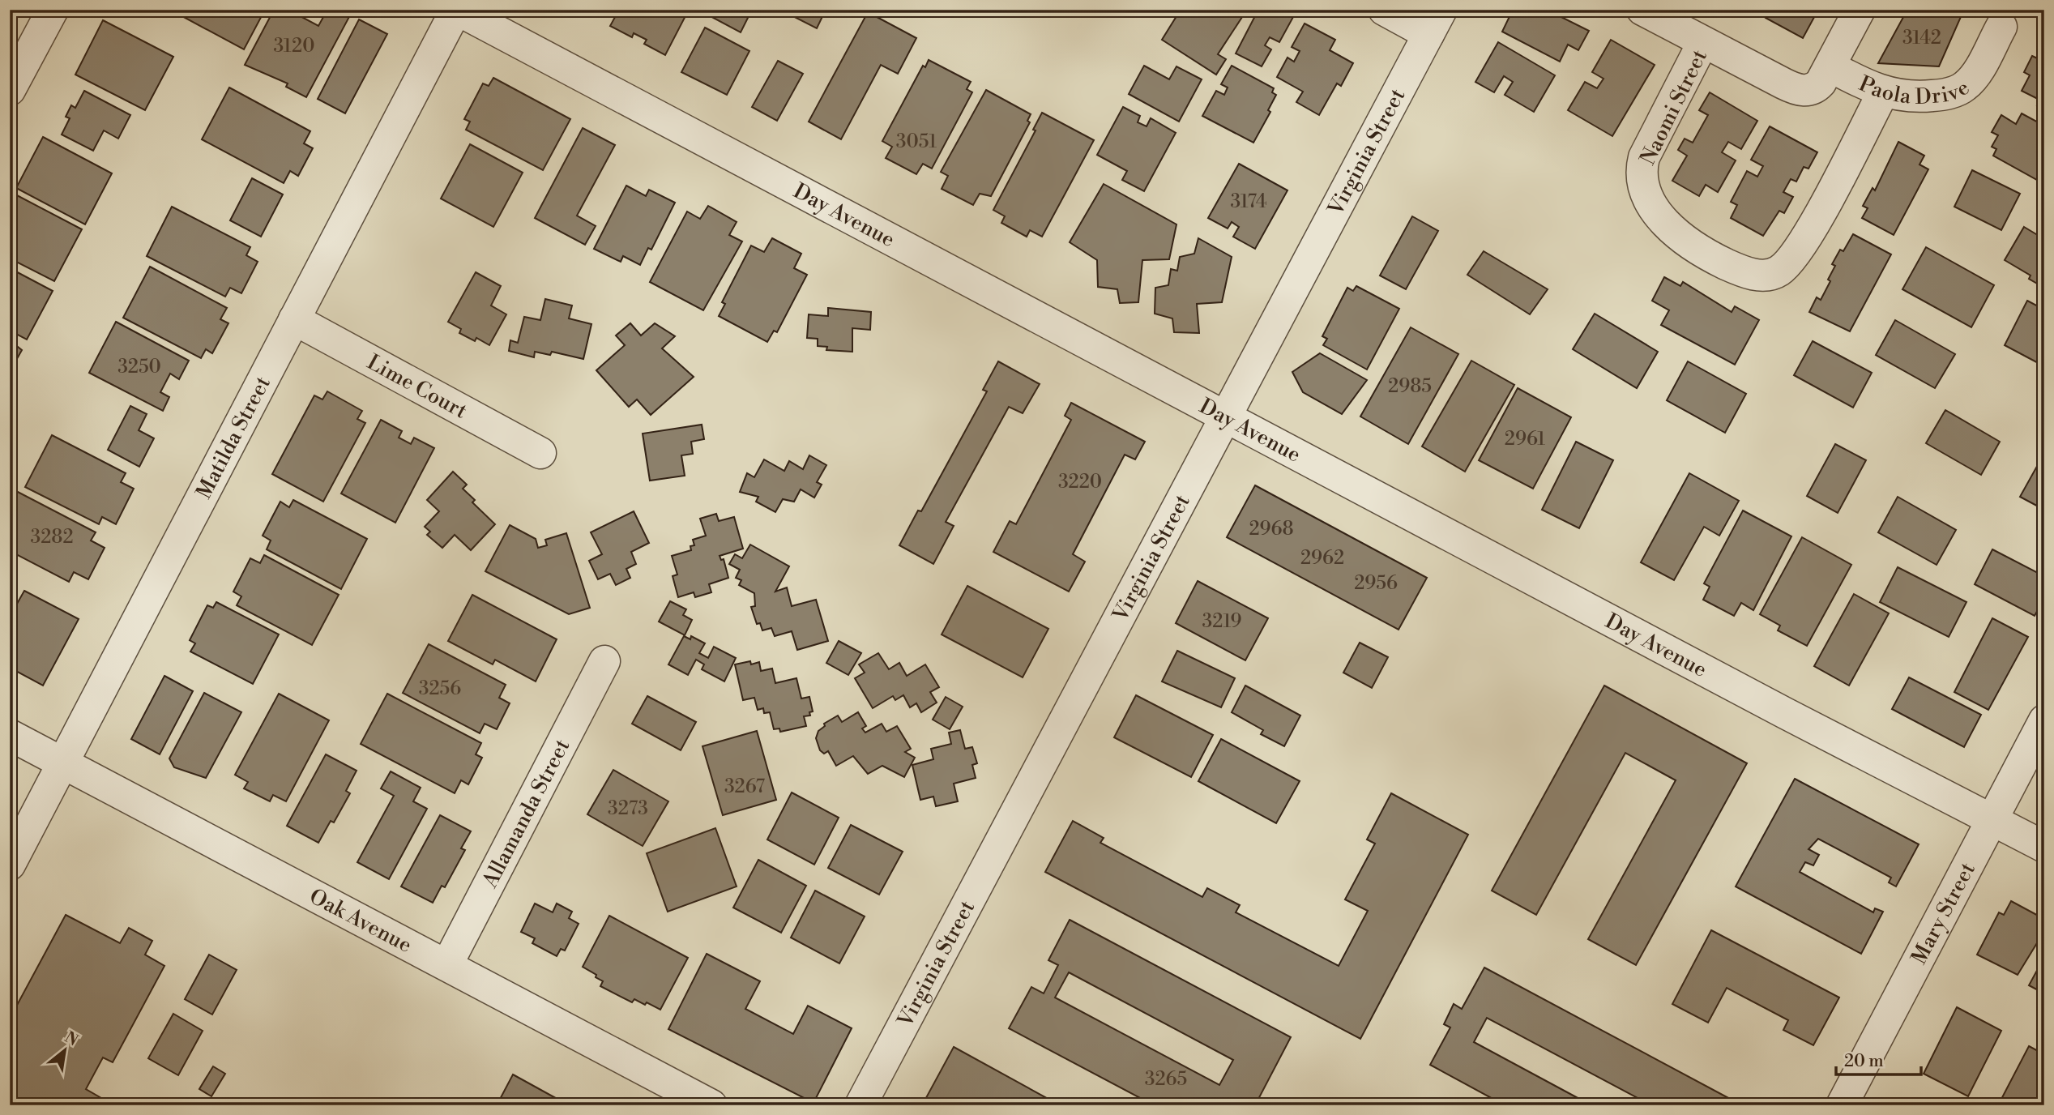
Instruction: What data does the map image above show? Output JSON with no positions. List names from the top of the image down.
{
  "streets": {
    "street": [
      "Paola Drive",
      "Naomi Street",
      "Virginia Street",
      "Day Avenue",
      "Lime Court",
      "Matilda Street",
      "Allamanda Street",
      "Mary Street",
      "Oak Avenue"
    ]
  },
  "crossings": [
    ["Paola Drive", "Naomi Street"],
    ["Virginia Street", "Day Avenue"],
    ["Day Avenue", "Matilda Street"],
    ["Day Avenue", "Mary Street"],
    ["Lime Court", "Matilda Street"],
    ["Matilda Street", "Oak Avenue"],
    ["Allamanda Street", "Oak Avenue"]
  ],
  "house_numbers": [
    "3142",
    "3120",
    "3051",
    "3174",
    "3250",
    "2985",
    "2961",
    "3220",
    "2968",
    "3282",
    "2962",
    "2956",
    "3219",
    "3256",
    "3267",
    "3273",
    "3265"
  ],
  "scale_bar": "20 m",
  "north": "top right"
}
